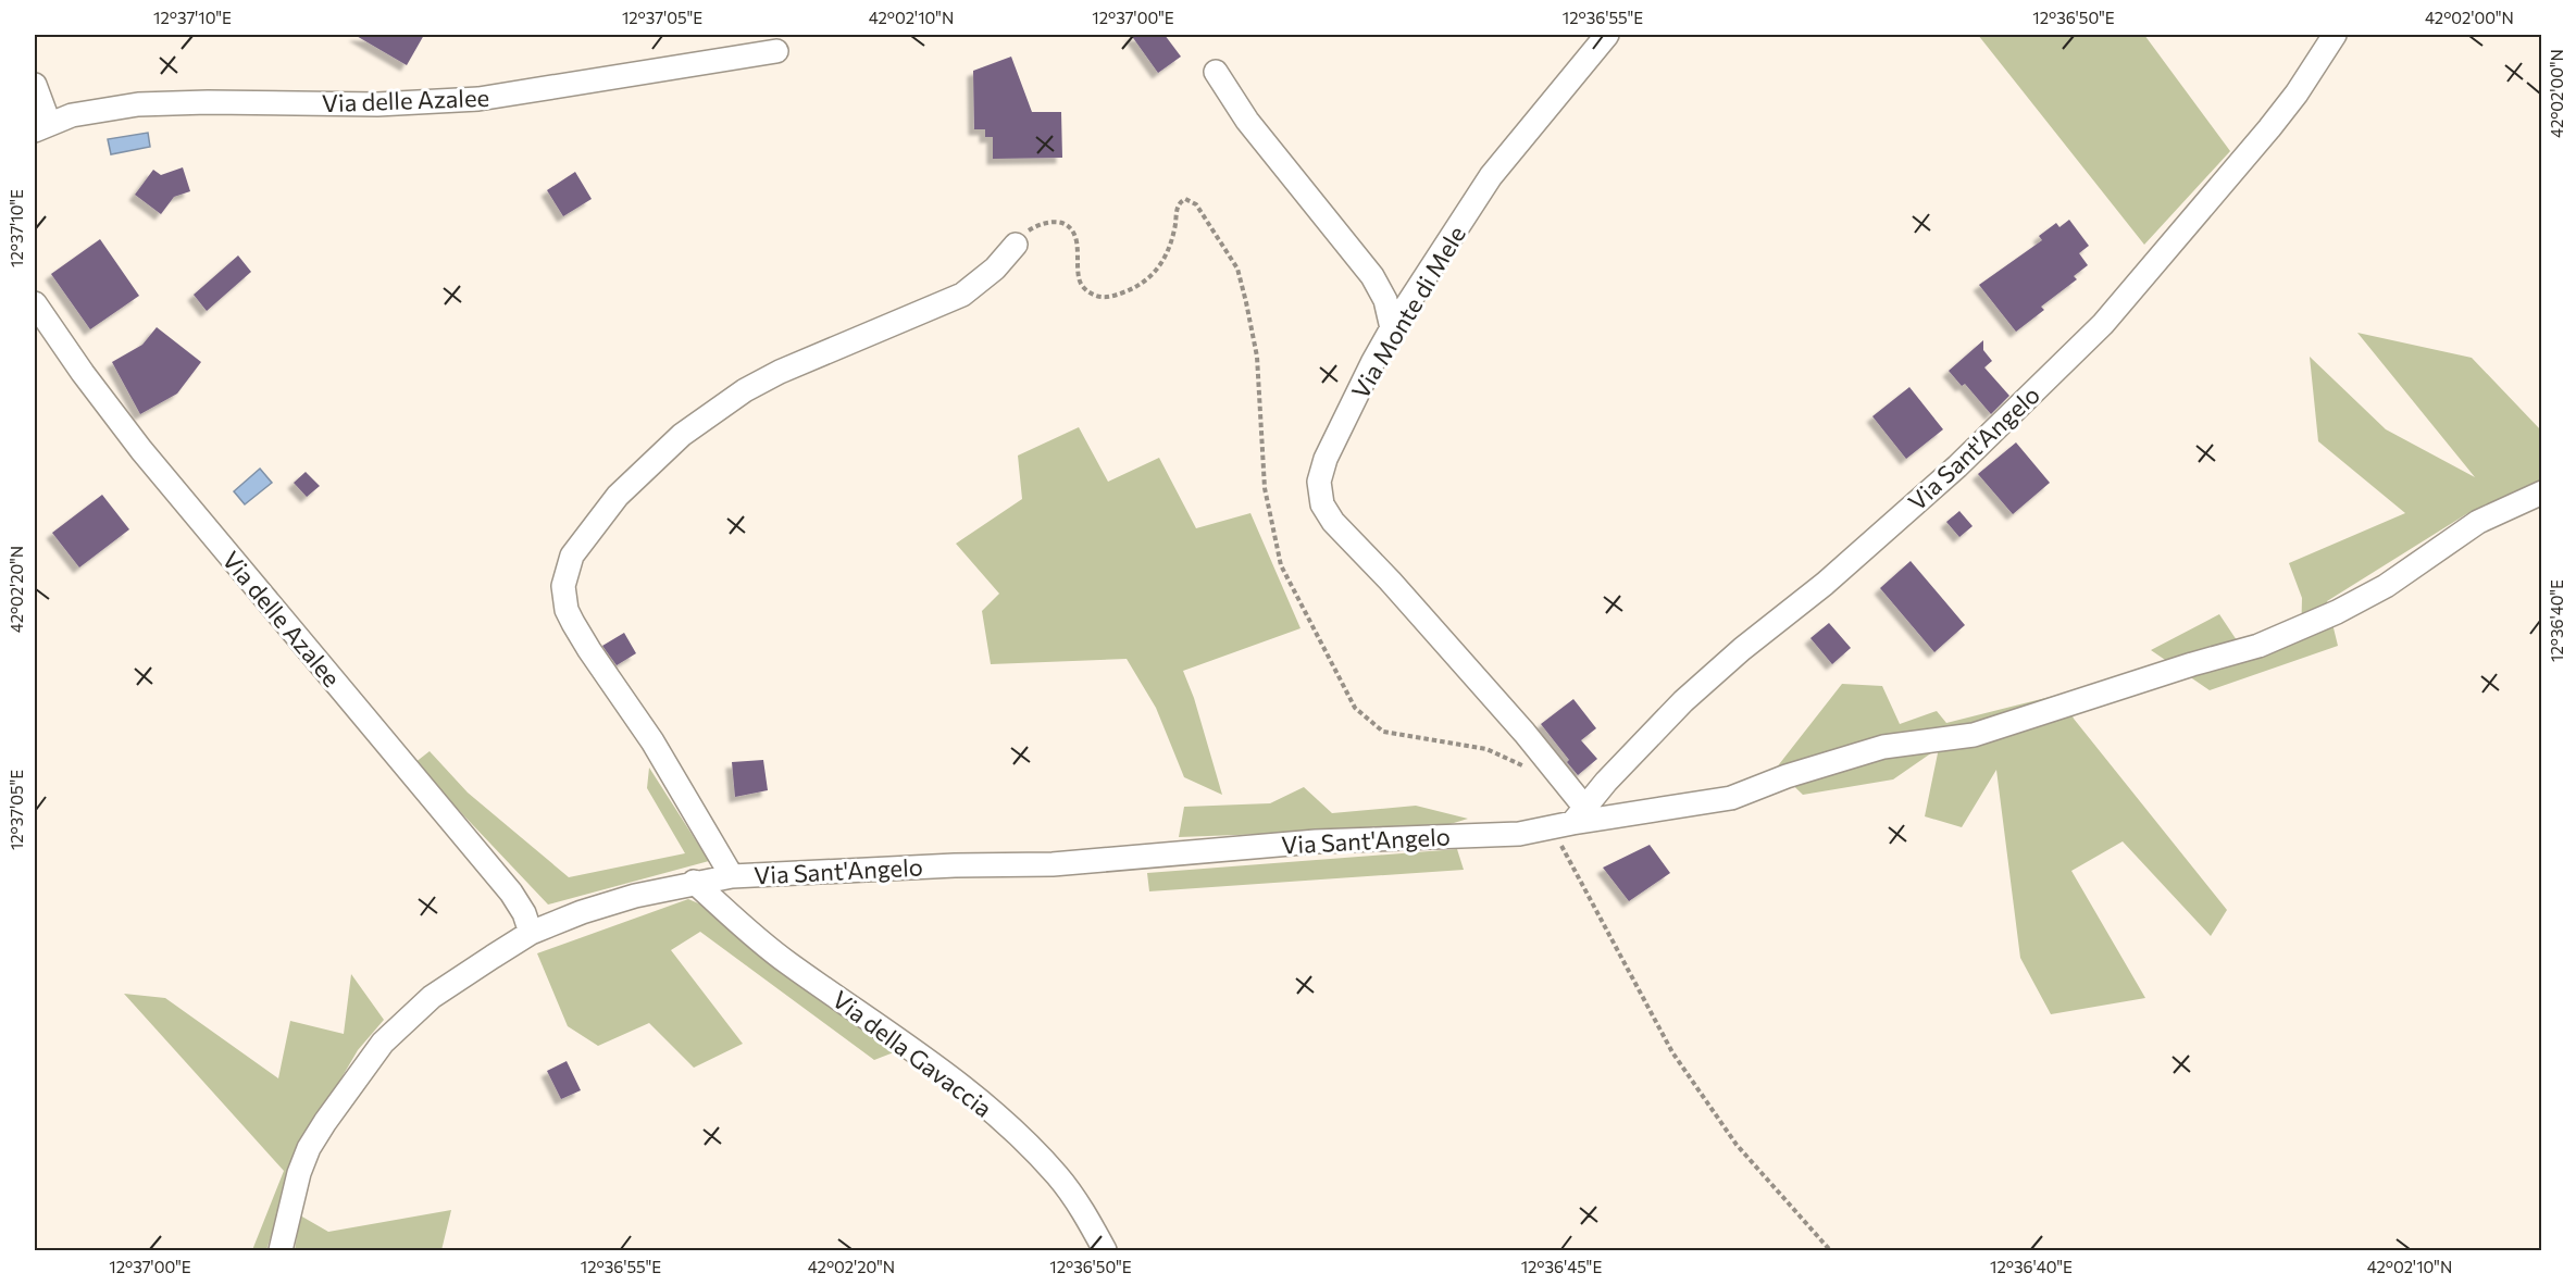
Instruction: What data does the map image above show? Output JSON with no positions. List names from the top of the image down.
{
  "streets": {
    "street": [
      "Via delle Azalee",
      "Via Monte di Mele",
      "Via Sant'Angelo",
      "Via della Gavaccia"
    ]
  },
  "crossings": [
    ["Via delle Azalee", "Via Sant'Angelo"],
    ["Via Monte di Mele", "Via Sant'Angelo"],
    ["Via Sant'Angelo", "Via della Gavaccia"]
  ],
  "coordinates": [
    "12°37'10\"E",
    "12°37'05\"E",
    "42°02'10\"N",
    "12°37'00\"E",
    "12°36'55\"E",
    "12°36'50\"E",
    "42°02'00\"N",
    "42°02'20\"N",
    "12°36'40\"E",
    "12°36'45\"E"
  ]
}
